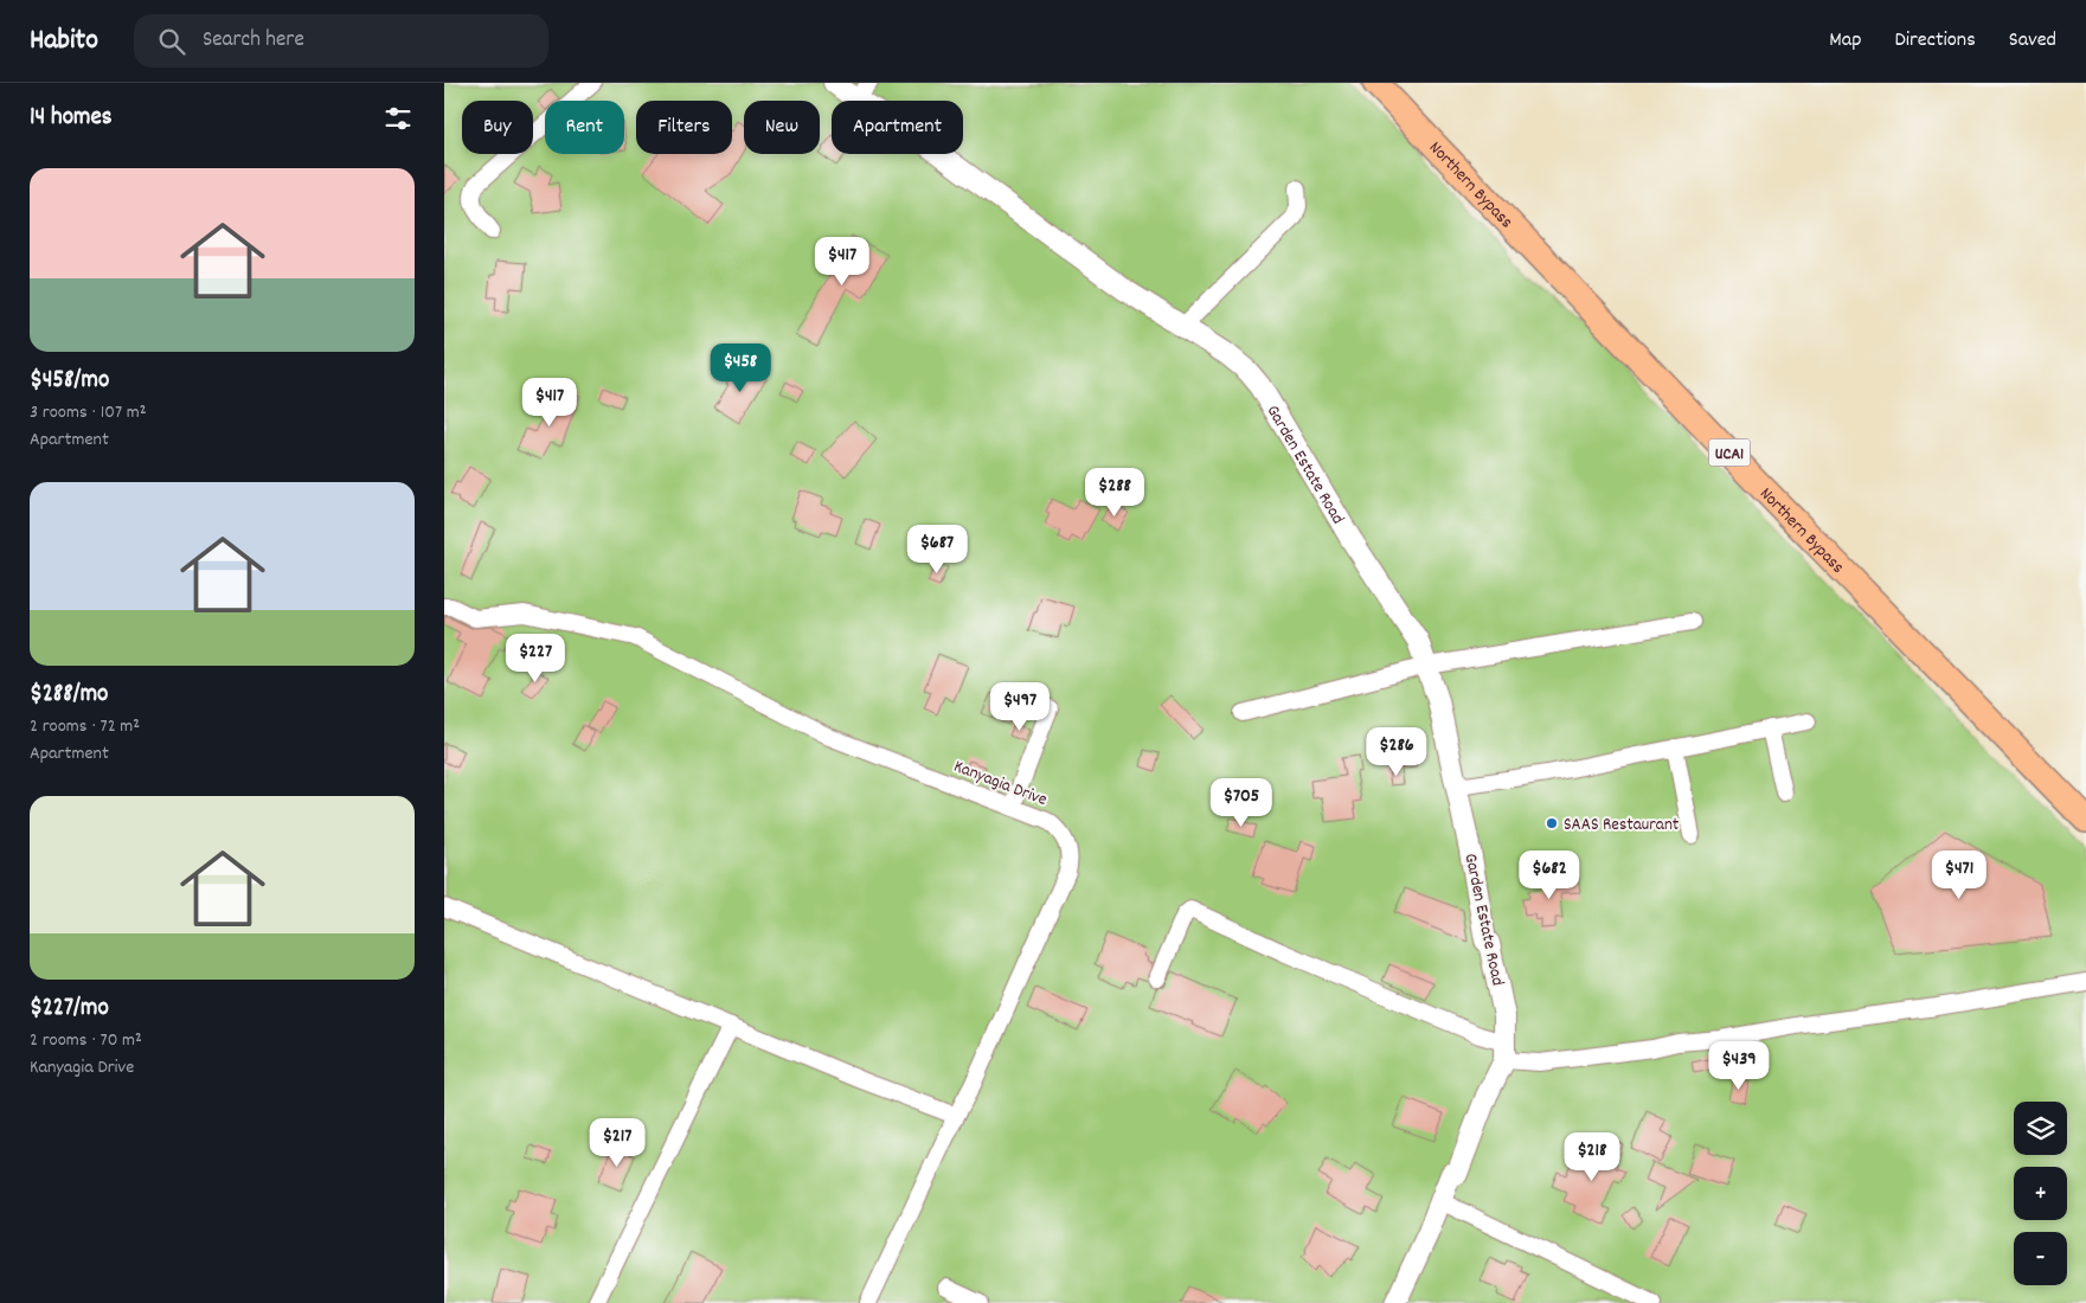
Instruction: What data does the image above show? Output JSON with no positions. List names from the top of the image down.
{
  "streets": {
    "main road": ["Northern Bypass", "UCA1"],
    "street": ["Garden Estate Road", "Kanyagia Drive"]
  },
  "places": ["SAAS Restaurant"],
  "page": {
    "header": "Habito",
    "search": "Search here",
    "nav": ["Map", "Directions", "Saved"],
    "heading": "14 homes",
    "chip": [
      "Buy",
      "Rent",
      "Filters",
      "New",
      "Apartment"
    ],
    "list": [
      {
        "name": "$458/mo",
        "note": "3 rooms · 107 m² · Apartment"
      },
      {
        "name": "$288/mo",
        "note": "2 rooms · 72 m² · Apartment"
      },
      {
        "name": "$227/mo",
        "note": "2 rooms · 70 m² · Kanyagia Drive"
      }
    ],
    "price": [
      "$417",
      "$458",
      "$417",
      "$288",
      "$687",
      "$227",
      "$497",
      "$286",
      "$705",
      "$682",
      "$471",
      "$439",
      "$217",
      "$218"
    ],
    "map_buttons": ["+", "−"]
  }
}
